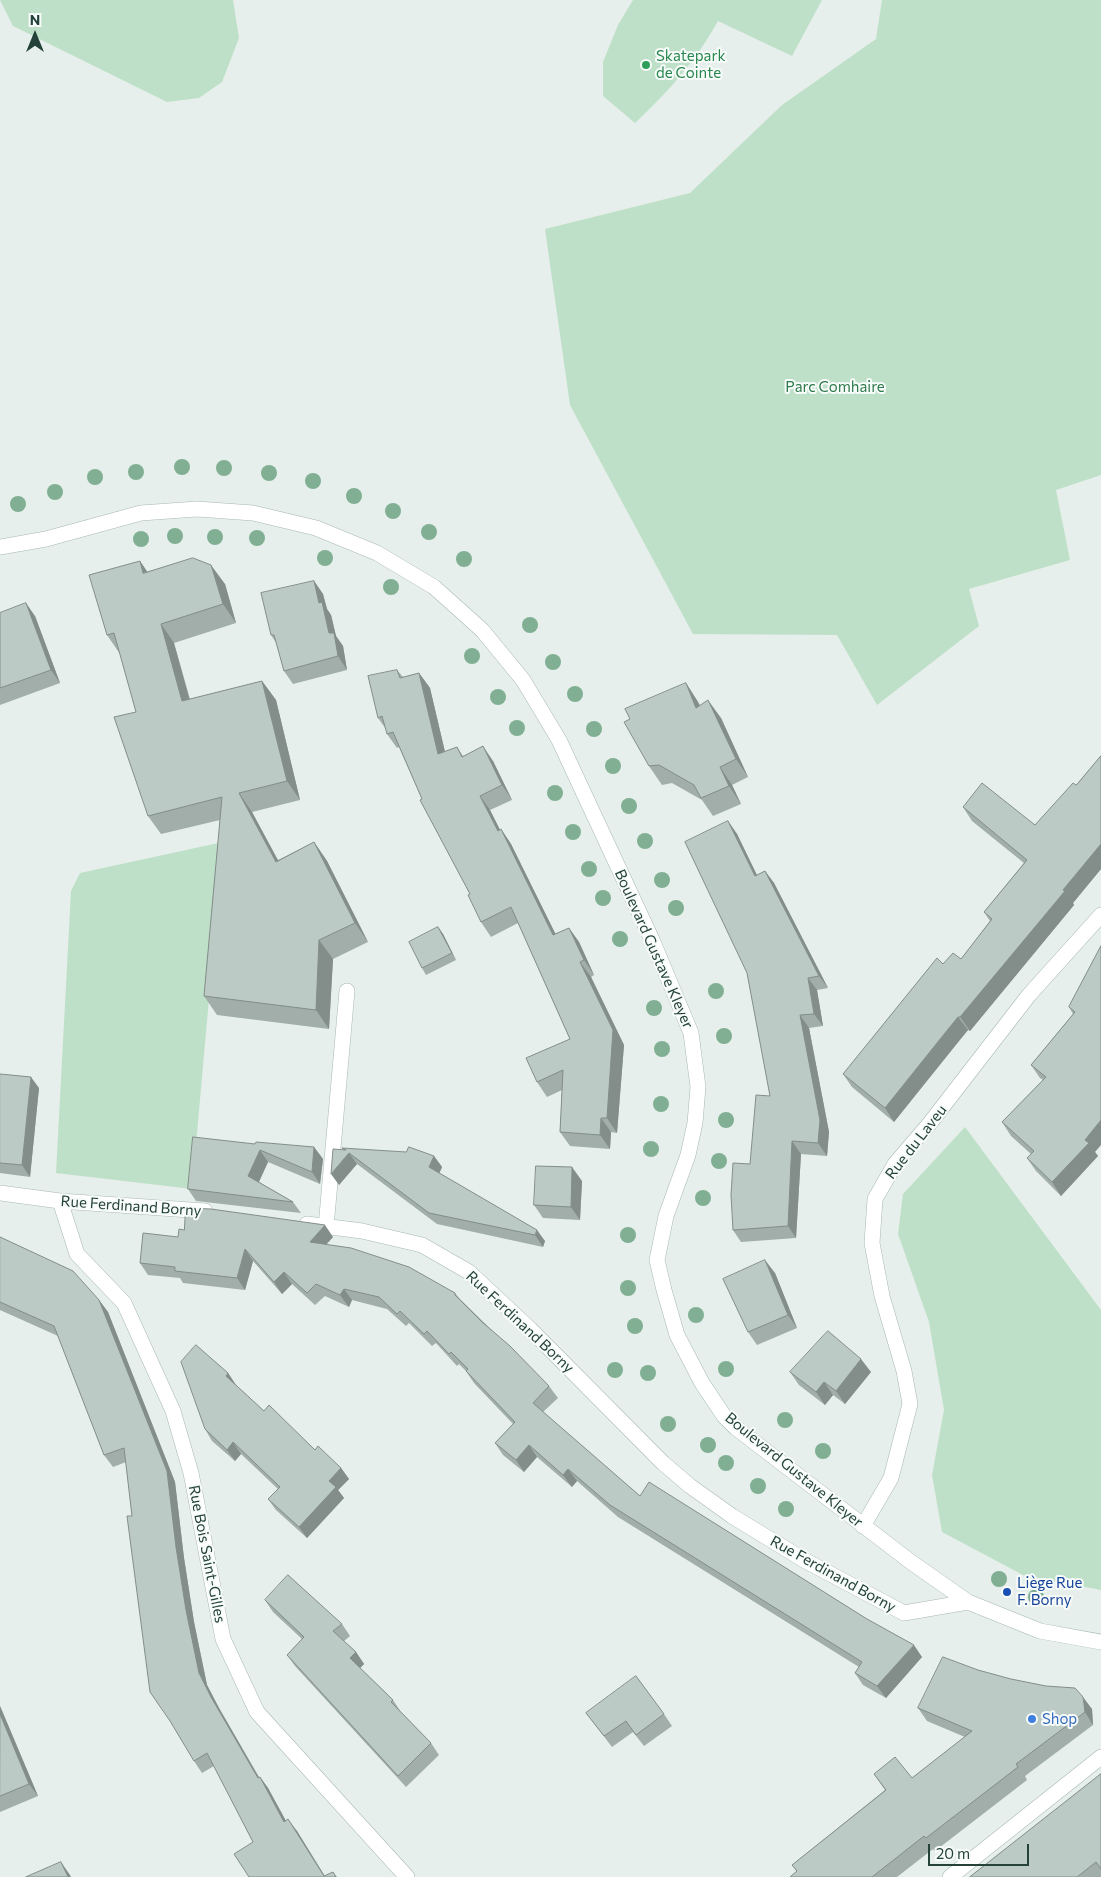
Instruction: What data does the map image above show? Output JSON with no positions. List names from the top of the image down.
{
  "streets": {
    "street": [
      "Boulevard Gustave Kleyer",
      "Rue du Laveu",
      "Rue Ferdinand Borny",
      "Rue Bois Saint-Gilles"
    ]
  },
  "crossings": [
    ["Boulevard Gustave Kleyer", "Rue du Laveu"],
    ["Boulevard Gustave Kleyer", "Rue Ferdinand Borny"],
    ["Rue Ferdinand Borny", "Rue Bois Saint-Gilles"]
  ],
  "parks": ["Parc Comhaire"],
  "places": ["Skatepark de Cointe", "Liège Rue F. Borny", "Shop"],
  "scale_bar": "20 m",
  "north": "top"
}
